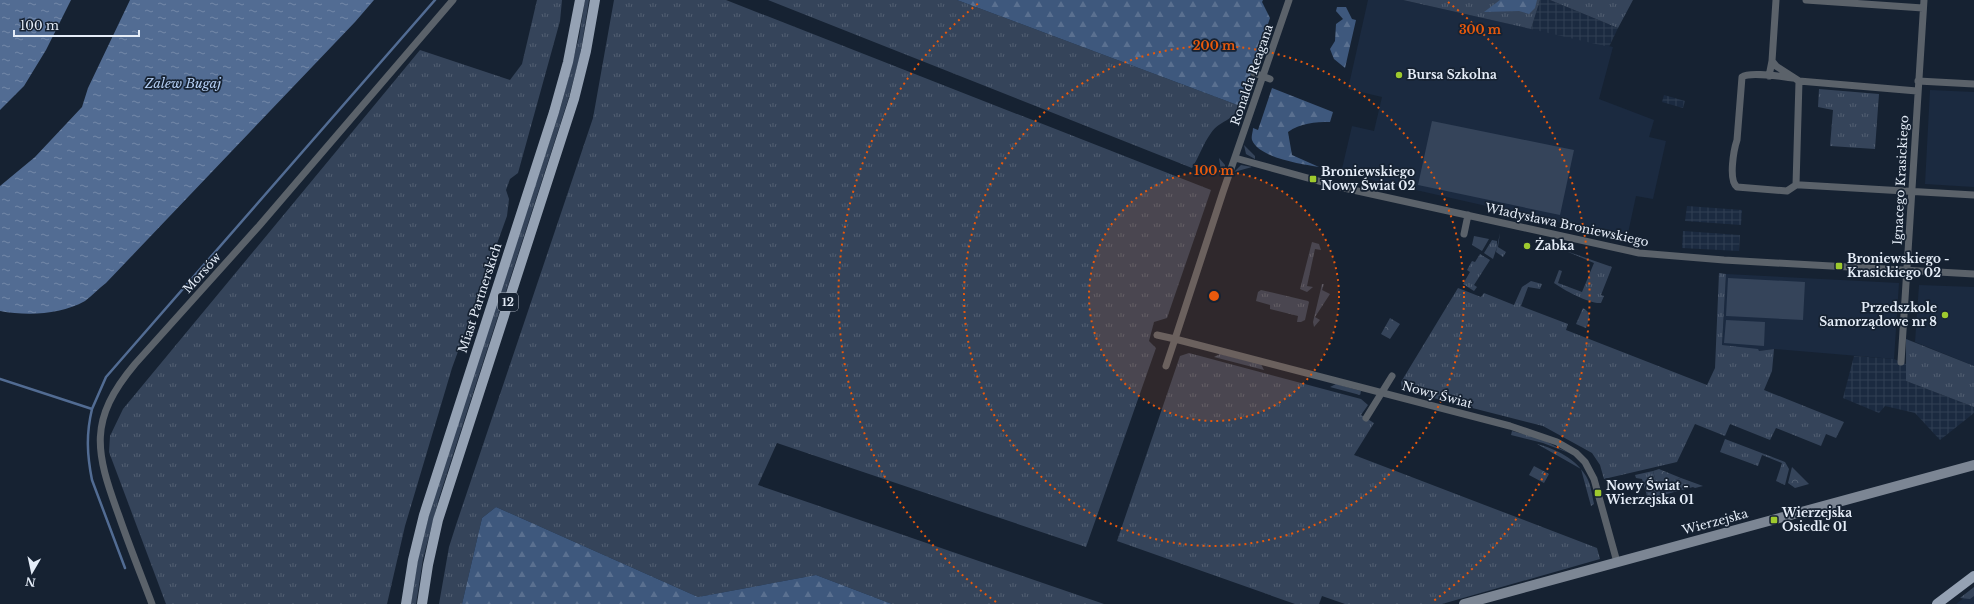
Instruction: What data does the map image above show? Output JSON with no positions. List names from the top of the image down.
{
  "streets": {
    "main road": ["Miast Partnerskich", "12"],
    "street": [
      "Ronalda Reagana",
      "Ignacego Krasickiego",
      "Władysława Broniewskiego",
      "Morsów",
      "Nowy Świat",
      "Wierzejska"
    ]
  },
  "crossings": [
    ["Ronalda Reagana", "Władysława Broniewskiego"],
    ["Ignacego Krasickiego", "Władysława Broniewskiego"],
    ["Nowy Świat", "Wierzejska"]
  ],
  "water": ["Zalew Bugaj"],
  "places": {
    "other": ["Bursa Szkolna", "Żabka", "Przedszkole Samorządowe nr 8"],
    "transit": [
      "Broniewskiego Nowy Świat 02",
      "Broniewskiego - Krasickiego 02",
      "Nowy Świat - Wierzejska 01",
      "Wierzejska Osiedle 01"
    ]
  },
  "scale_bar": "100 m",
  "north": "bottom",
  "rings": ["300 m", "200 m", "100 m"]
}
